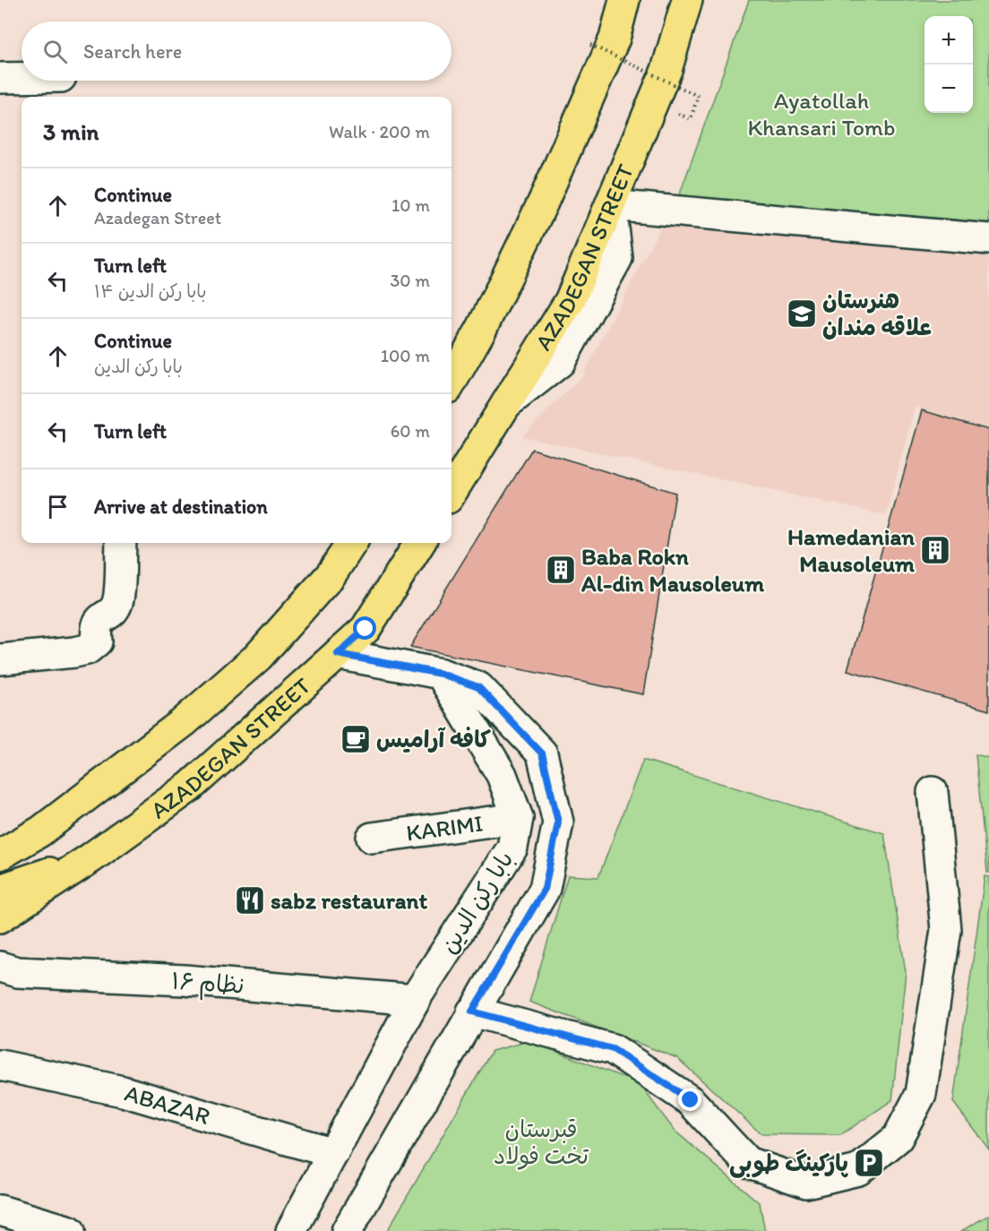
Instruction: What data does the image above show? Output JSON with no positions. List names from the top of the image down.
{
  "streets": {
    "main road": ["AZADEGAN STREET"],
    "street": [
      "KARIMI",
      "بابا رکن الدین",
      "نظام ۱۶",
      "ABAZAR"
    ]
  },
  "crossings": [
    ["AZADEGAN STREET", "بابا رکن الدین"],
    ["KARIMI", "بابا رکن الدین"],
    ["بابا رکن الدین", "نظام ۱۶"],
    ["بابا رکن الدین", "ABAZAR"]
  ],
  "parks": ["Ayatollah Khansari Tomb", "قبرستان تخت فولاد"],
  "places": {
    "school or university": ["هنرستان علاقه مندان"],
    "building": ["Hamedanian Mausoleum", "Baba Rokn Al-din Mausoleum"],
    "cafe": ["کافه آرامیس"],
    "restaurant": ["sabz restaurant"],
    "parking": ["پارکینگ طوبی"]
  },
  "page": {
    "map_buttons": ["+", "−"],
    "search": "Search here",
    "heading": ["3 min", "Walk · 200 m"],
    "list": [
      ["Continue", "Azadegan Street", "10 m"],
      ["Turn left", "بابا رکن الدین ۱۴", "30 m"],
      ["Continue", "بابا رکن الدین", "100 m"],
      ["Turn left", "60 m"],
      "Arrive at destination"
    ]
  }
}
